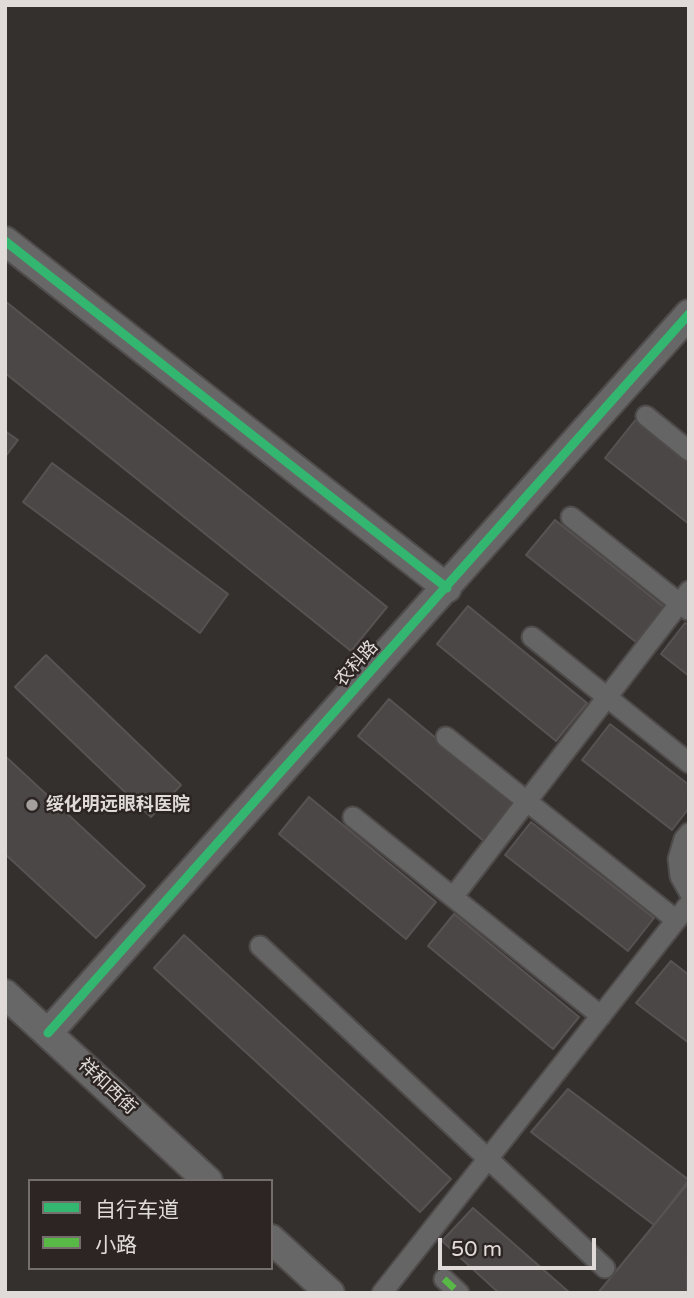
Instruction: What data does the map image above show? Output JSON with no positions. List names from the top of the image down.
{
  "streets": {
    "street": ["农科路", "祥和西街"]
  },
  "crossings": [
    ["农科路", "祥和西街"]
  ],
  "places": ["绥化明远眼科医院"],
  "legend": ["自行车道", "小路"],
  "scale_bar": "50 m"
}
